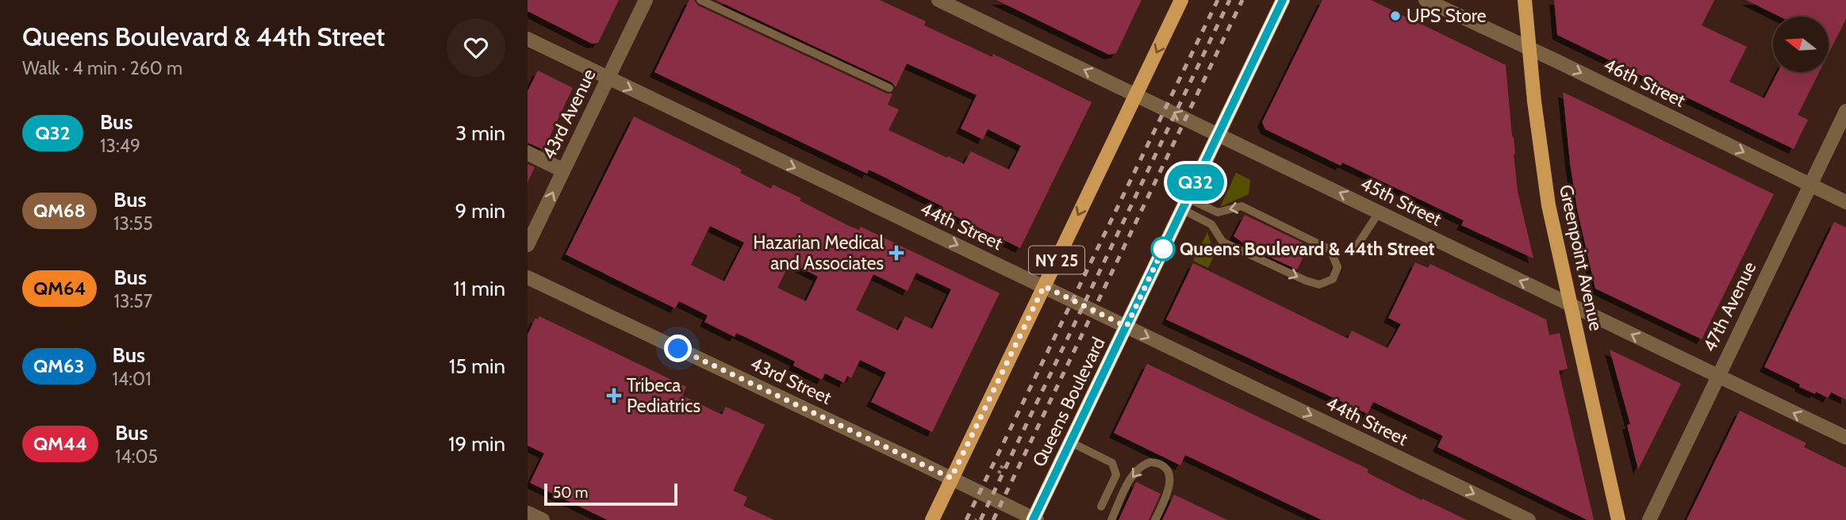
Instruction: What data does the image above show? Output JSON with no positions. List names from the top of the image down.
{
  "streets": {
    "main road": ["Greenpoint Avenue", "NY 25", "Queens Boulevard"],
    "street": [
      "46th Street",
      "43rd Avenue",
      "45th Street",
      "44th Street",
      "47th Avenue",
      "43rd Street"
    ]
  },
  "crossings": [
    ["46th Street", "Greenpoint Avenue"],
    ["46th Street", "47th Avenue"],
    ["43rd Avenue", "44th Street"],
    ["45th Street", "Greenpoint Avenue"],
    ["45th Street", "NY 25"],
    ["45th Street", "47th Avenue"],
    ["45th Street", "Queens Boulevard"],
    ["44th Street", "NY 25"],
    ["44th Street", "Queens Boulevard"],
    ["NY 25", "43rd Street"],
    ["43rd Street", "Queens Boulevard"]
  ],
  "one_way": ["46th Street", "45th Street", "44th Street"],
  "places": {
    "other": ["UPS Store", "Queens Boulevard & 44th Street"],
    "health": ["Hazarian Medical and Associates", "Tribeca Pediatrics"]
  },
  "lines": ["bus line Q32"],
  "scale_bar": "50 m",
  "north": "left",
  "page": {
    "heading": ["Queens Boulevard & 44th Street", "Walk · 4 min · 260 m"],
    "on_map": "Q32",
    "list": [
      {
        "mark": "Q32",
        "name": "Bus",
        "note": "13:49",
        "value": "3 min"
      },
      {
        "mark": "QM68",
        "name": "Bus",
        "note": "13:55",
        "value": "9 min"
      },
      {
        "mark": "QM64",
        "name": "Bus",
        "note": "13:57",
        "value": "11 min"
      },
      {
        "mark": "QM63",
        "name": "Bus",
        "note": "14:01",
        "value": "15 min"
      },
      {
        "mark": "QM44",
        "name": "Bus",
        "note": "14:05",
        "value": "19 min"
      }
    ],
    "scale": "50 m"
  }
}
